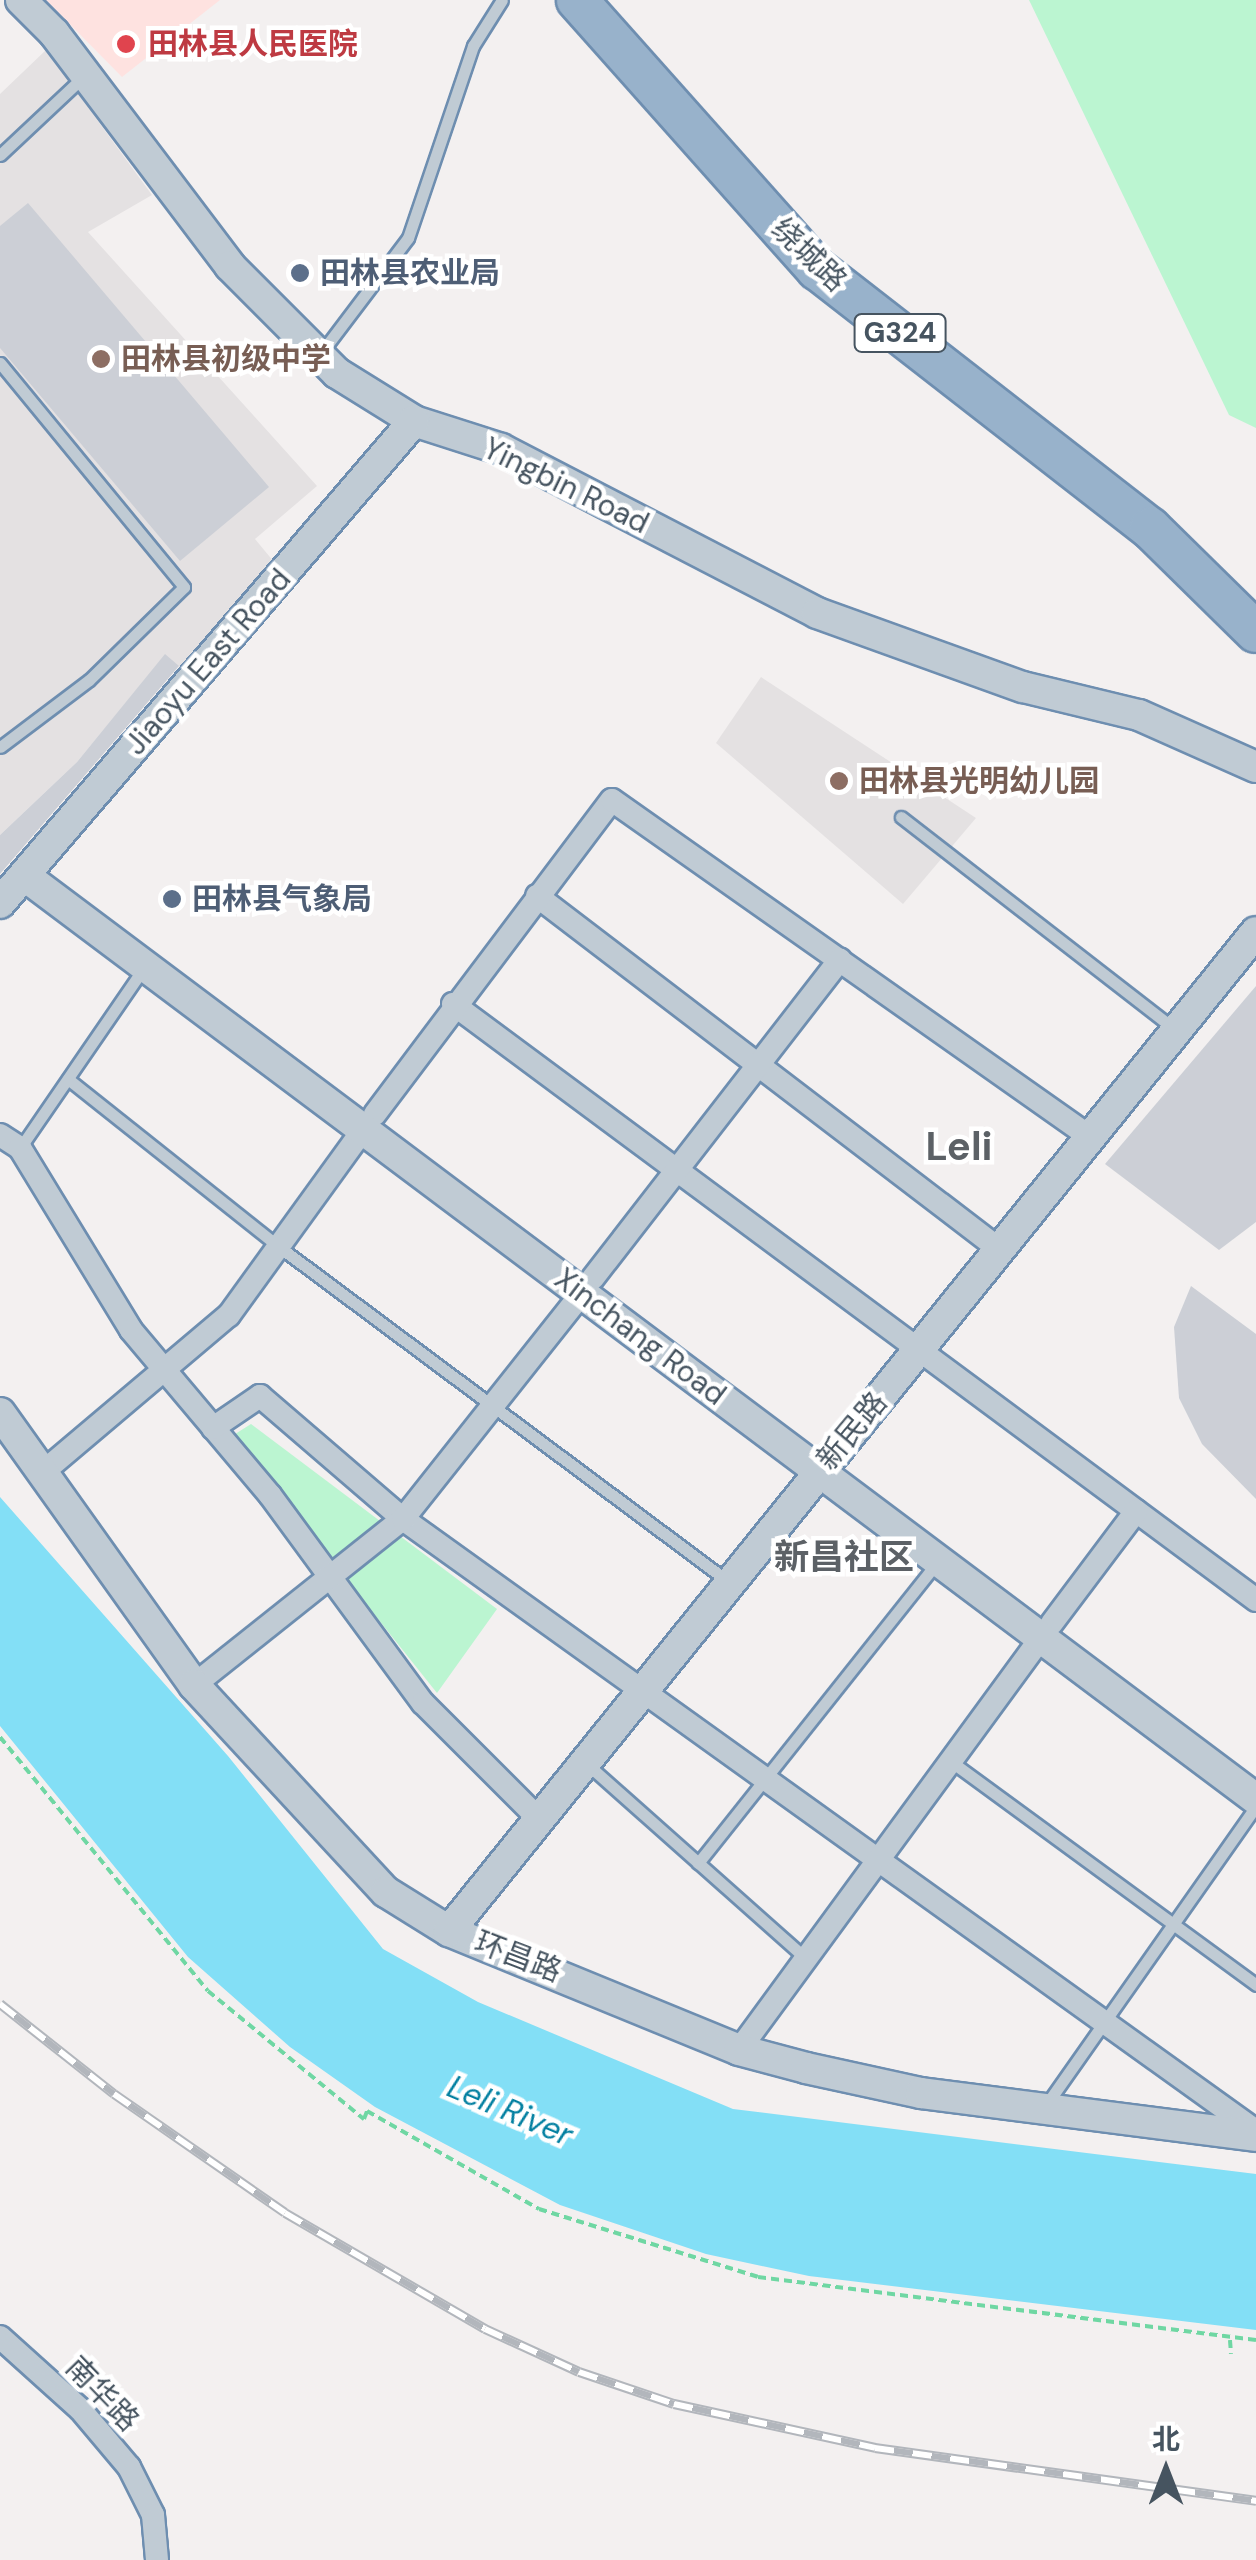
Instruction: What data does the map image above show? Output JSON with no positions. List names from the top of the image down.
{
  "streets": {
    "highway": ["绕城路", "G324"],
    "street": [
      "Yingbin Road",
      "Jiaoyu East Road",
      "Xinchang Road",
      "新民路",
      "环昌路",
      "南华路"
    ]
  },
  "crossings": [
    ["Yingbin Road", "Jiaoyu East Road"],
    ["Jiaoyu East Road", "Xinchang Road"],
    ["Xinchang Road", "新民路"],
    ["新民路", "环昌路"]
  ],
  "districts": ["Leli", "新昌社区"],
  "water": ["Leli River"],
  "places": [
    "田林县人民医院",
    "田林县农业局",
    "田林县初级中学",
    "田林县光明幼儿园",
    "田林县气象局"
  ],
  "north": "top"
}
